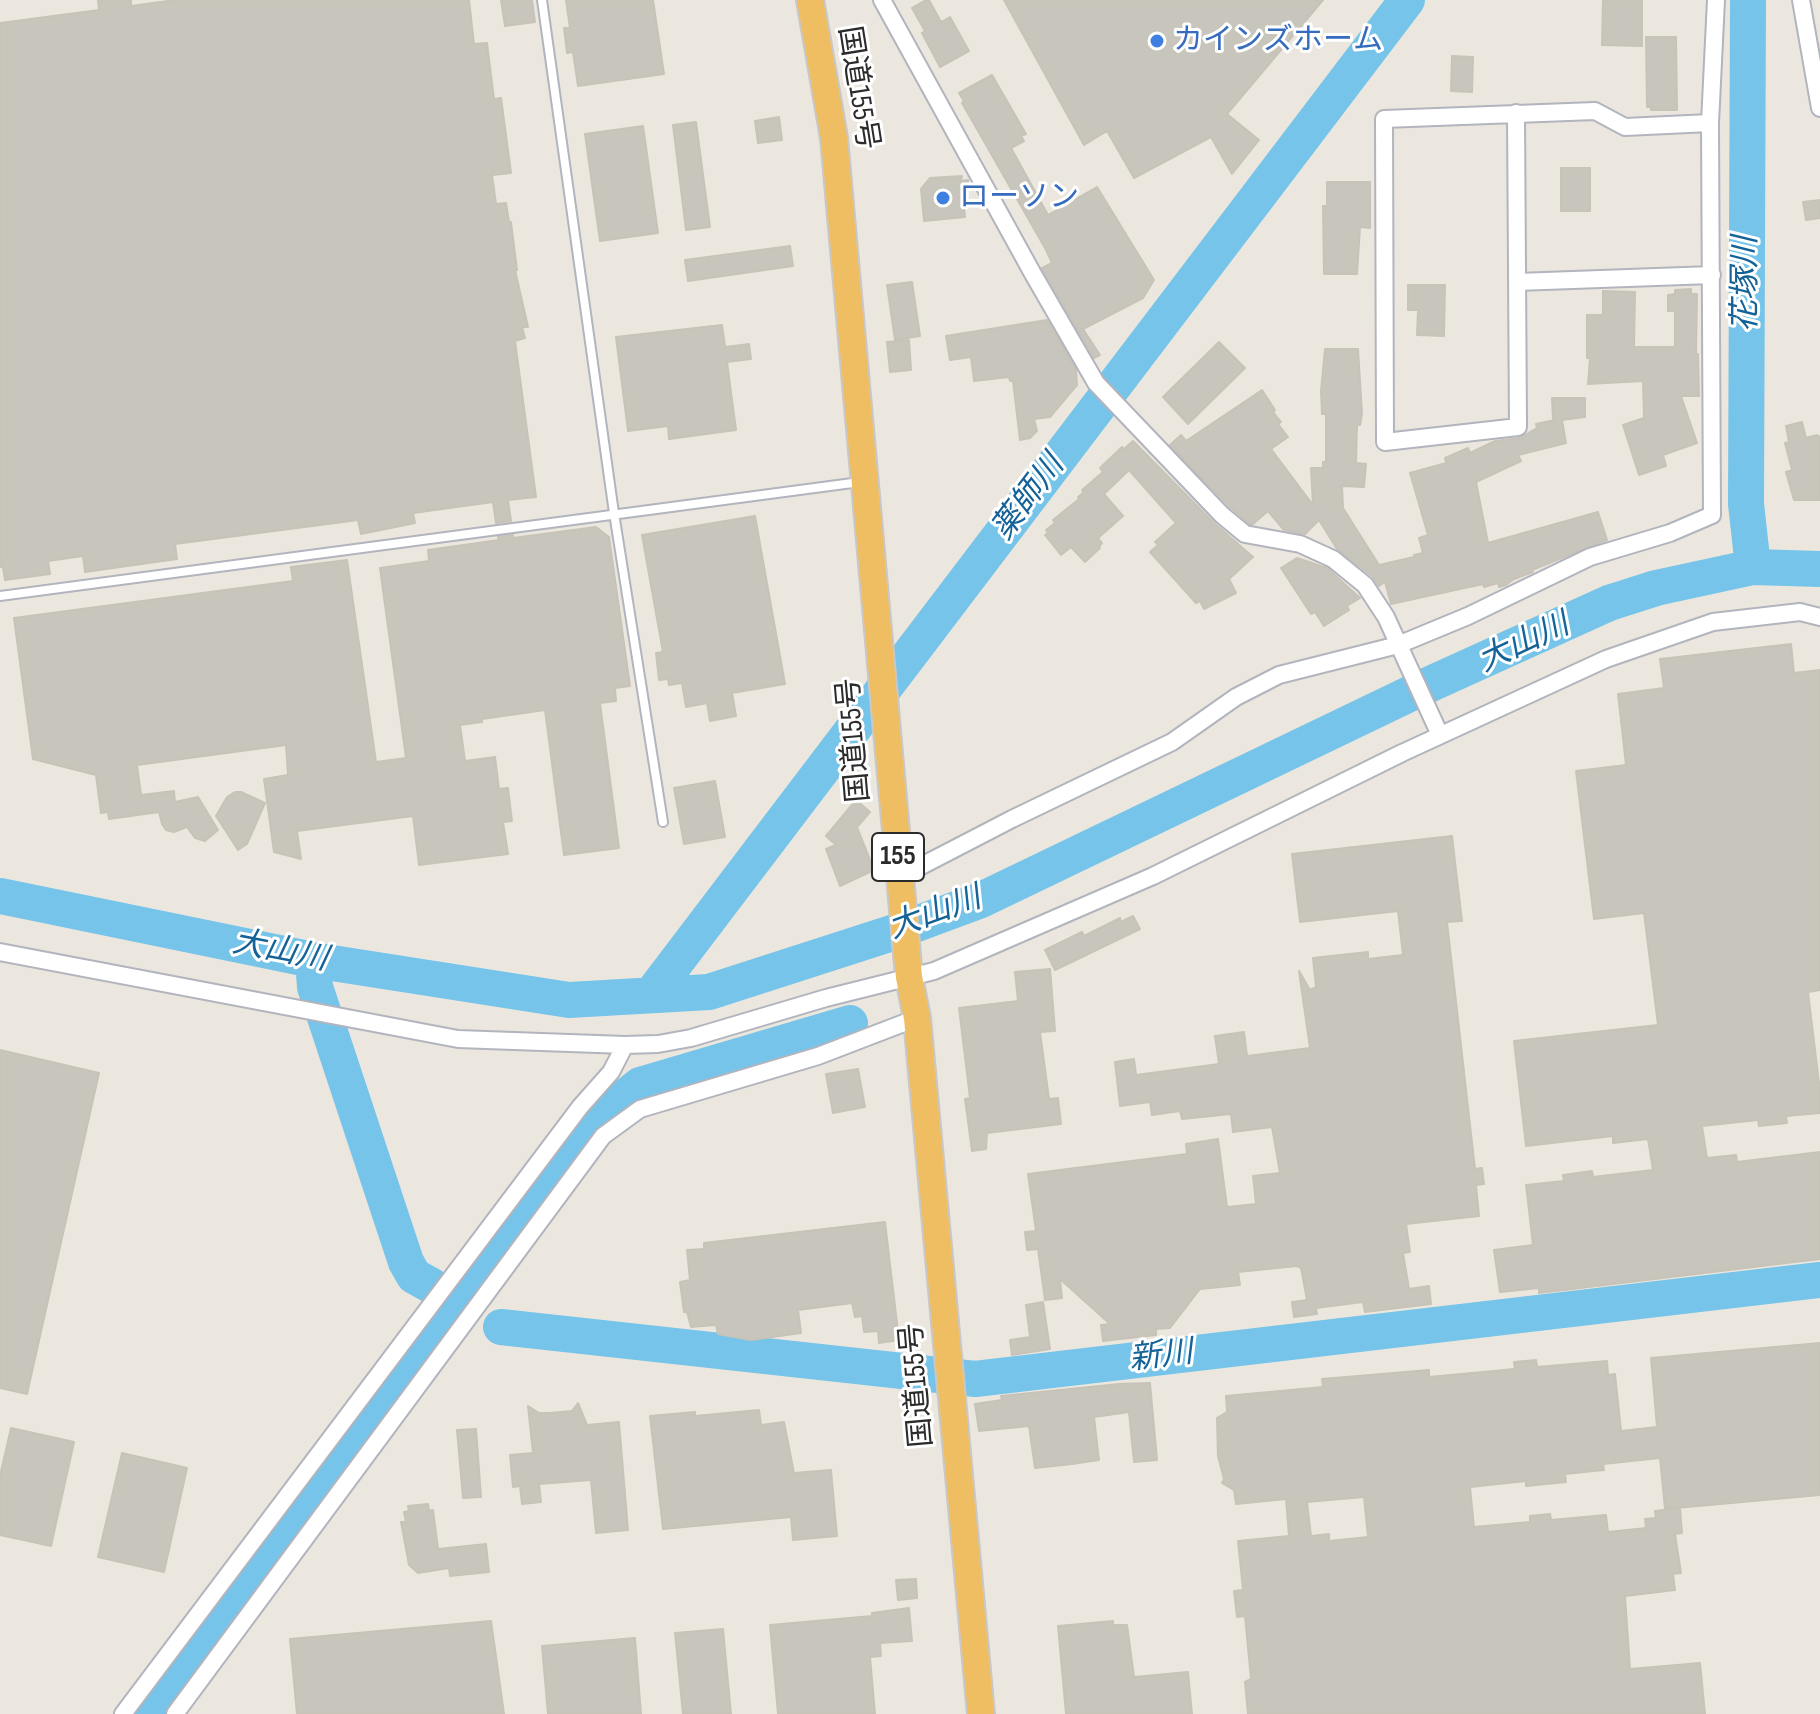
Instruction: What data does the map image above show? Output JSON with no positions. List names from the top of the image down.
{
  "streets": {
    "highway": ["国道155号", "155"]
  },
  "water": [
    "花塚川",
    "薬師川",
    "大山川",
    "新川"
  ],
  "places": ["カインズホーム", "ローソン"]
}
